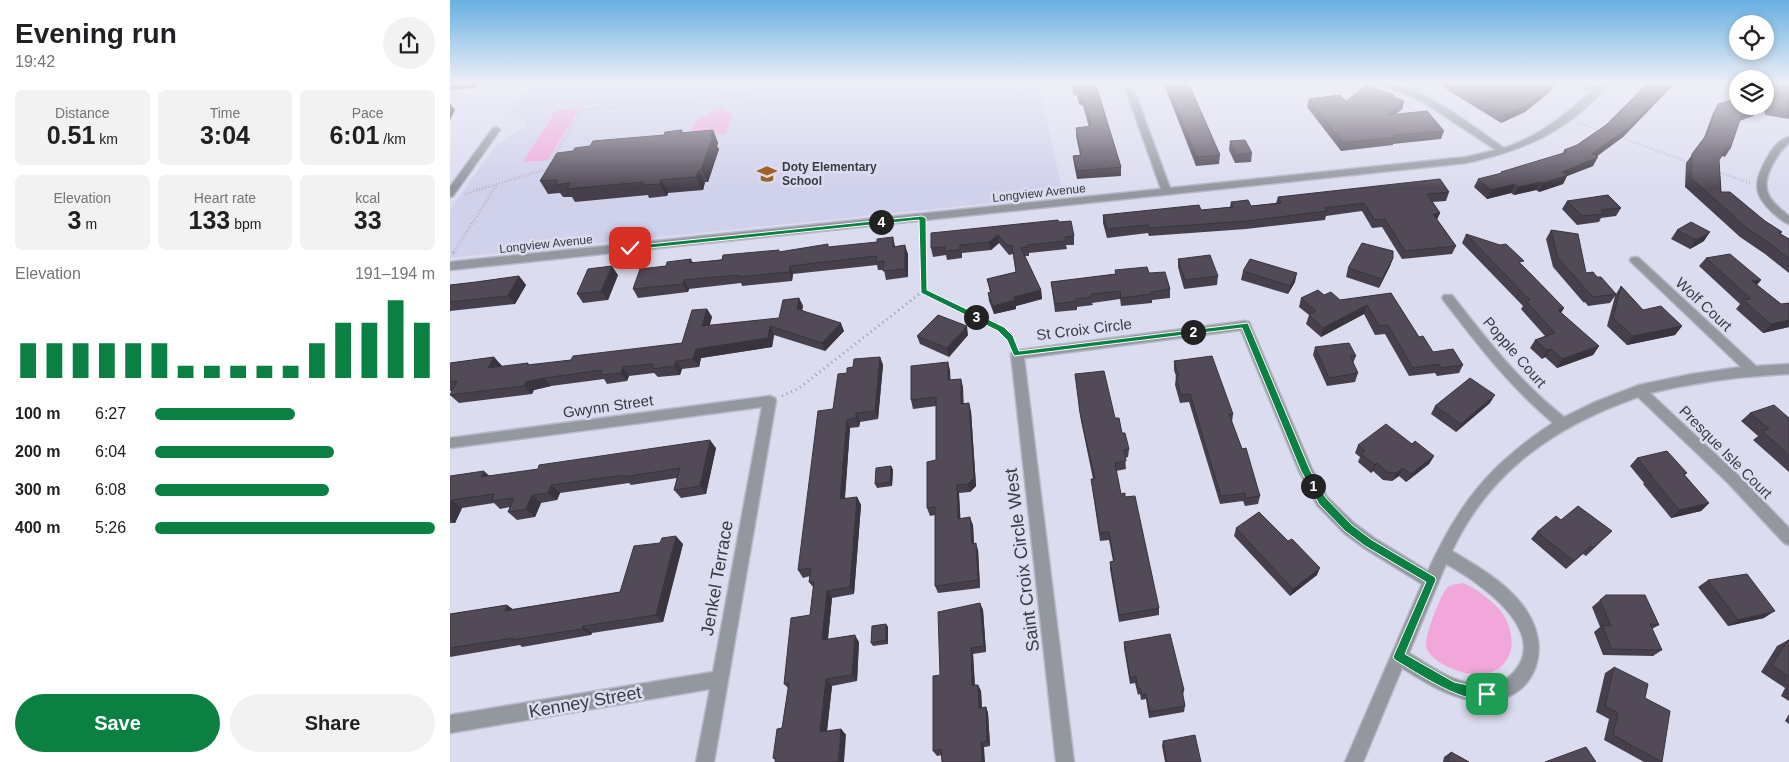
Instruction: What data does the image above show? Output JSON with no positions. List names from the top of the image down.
{
  "streets": {
    "street": [
      "Longview Avenue",
      "Wolf Court",
      "St Croix Circle",
      "Popple Court",
      "Gwynn Street",
      "Presque Isle Court",
      "Saint Croix Circle West",
      "Jenkel Terrace",
      "Kenney Street"
    ]
  },
  "crossings": [
    ["St Croix Circle", "Saint Croix Circle West"],
    ["Gwynn Street", "Jenkel Terrace"],
    ["Jenkel Terrace", "Kenney Street"]
  ],
  "places": {
    "school or university": ["Doty Elementary School"]
  },
  "page": {
    "heading": ["Evening run", "19:42"],
    "stats": [
      ["Distance", "0.51 km"],
      ["Time", "3:04"],
      ["Pace", "6:01 /km"],
      ["Elevation", "3 m"],
      ["Heart rate", "133 bpm"],
      ["kcal", "33"]
    ],
    "pins": [
      "4",
      "3",
      "2",
      "1"
    ],
    "chart": ["Elevation", "191–194 m"],
    "list": [
      {
        "name": "100 m",
        "note": "6:27"
      },
      {
        "name": "200 m",
        "note": "6:04"
      },
      {
        "name": "300 m",
        "note": "6:08"
      },
      {
        "name": "400 m",
        "note": "5:26"
      }
    ],
    "buttons": ["Save", "Share"]
  }
}
